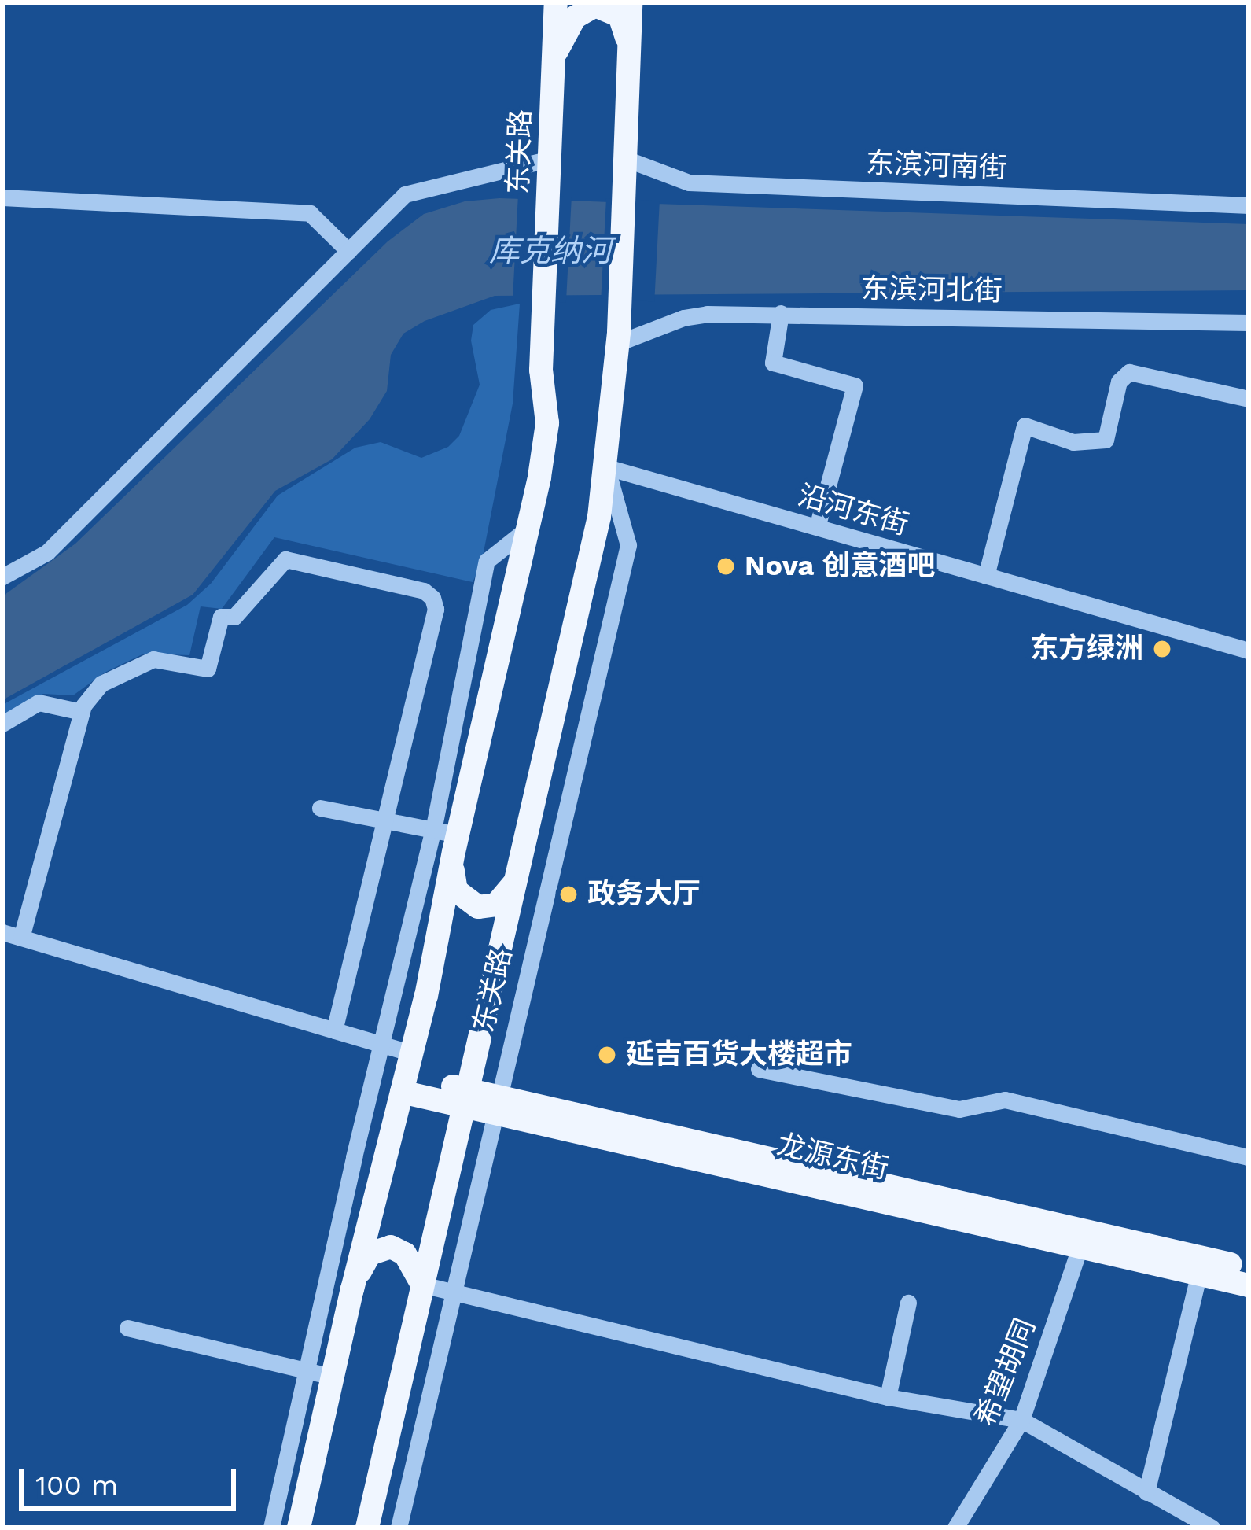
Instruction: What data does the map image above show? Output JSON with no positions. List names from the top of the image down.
{
  "streets": {
    "main road": ["东关路", "龙源东街"],
    "street": [
      "东滨河南街",
      "东滨河北街",
      "沿河东街",
      "希望胡同"
    ]
  },
  "crossings": [
    ["东关路", "东滨河南街"],
    ["东关路", "东滨河北街"],
    ["东关路", "沿河东街"],
    ["东关路", "龙源东街"],
    ["龙源东街", "希望胡同"]
  ],
  "water": ["库克纳河"],
  "places": [
    "Nova 创意酒吧",
    "东方绿洲",
    "政务大厅",
    "延吉百货大楼超市"
  ],
  "scale_bar": "100 m"
}
